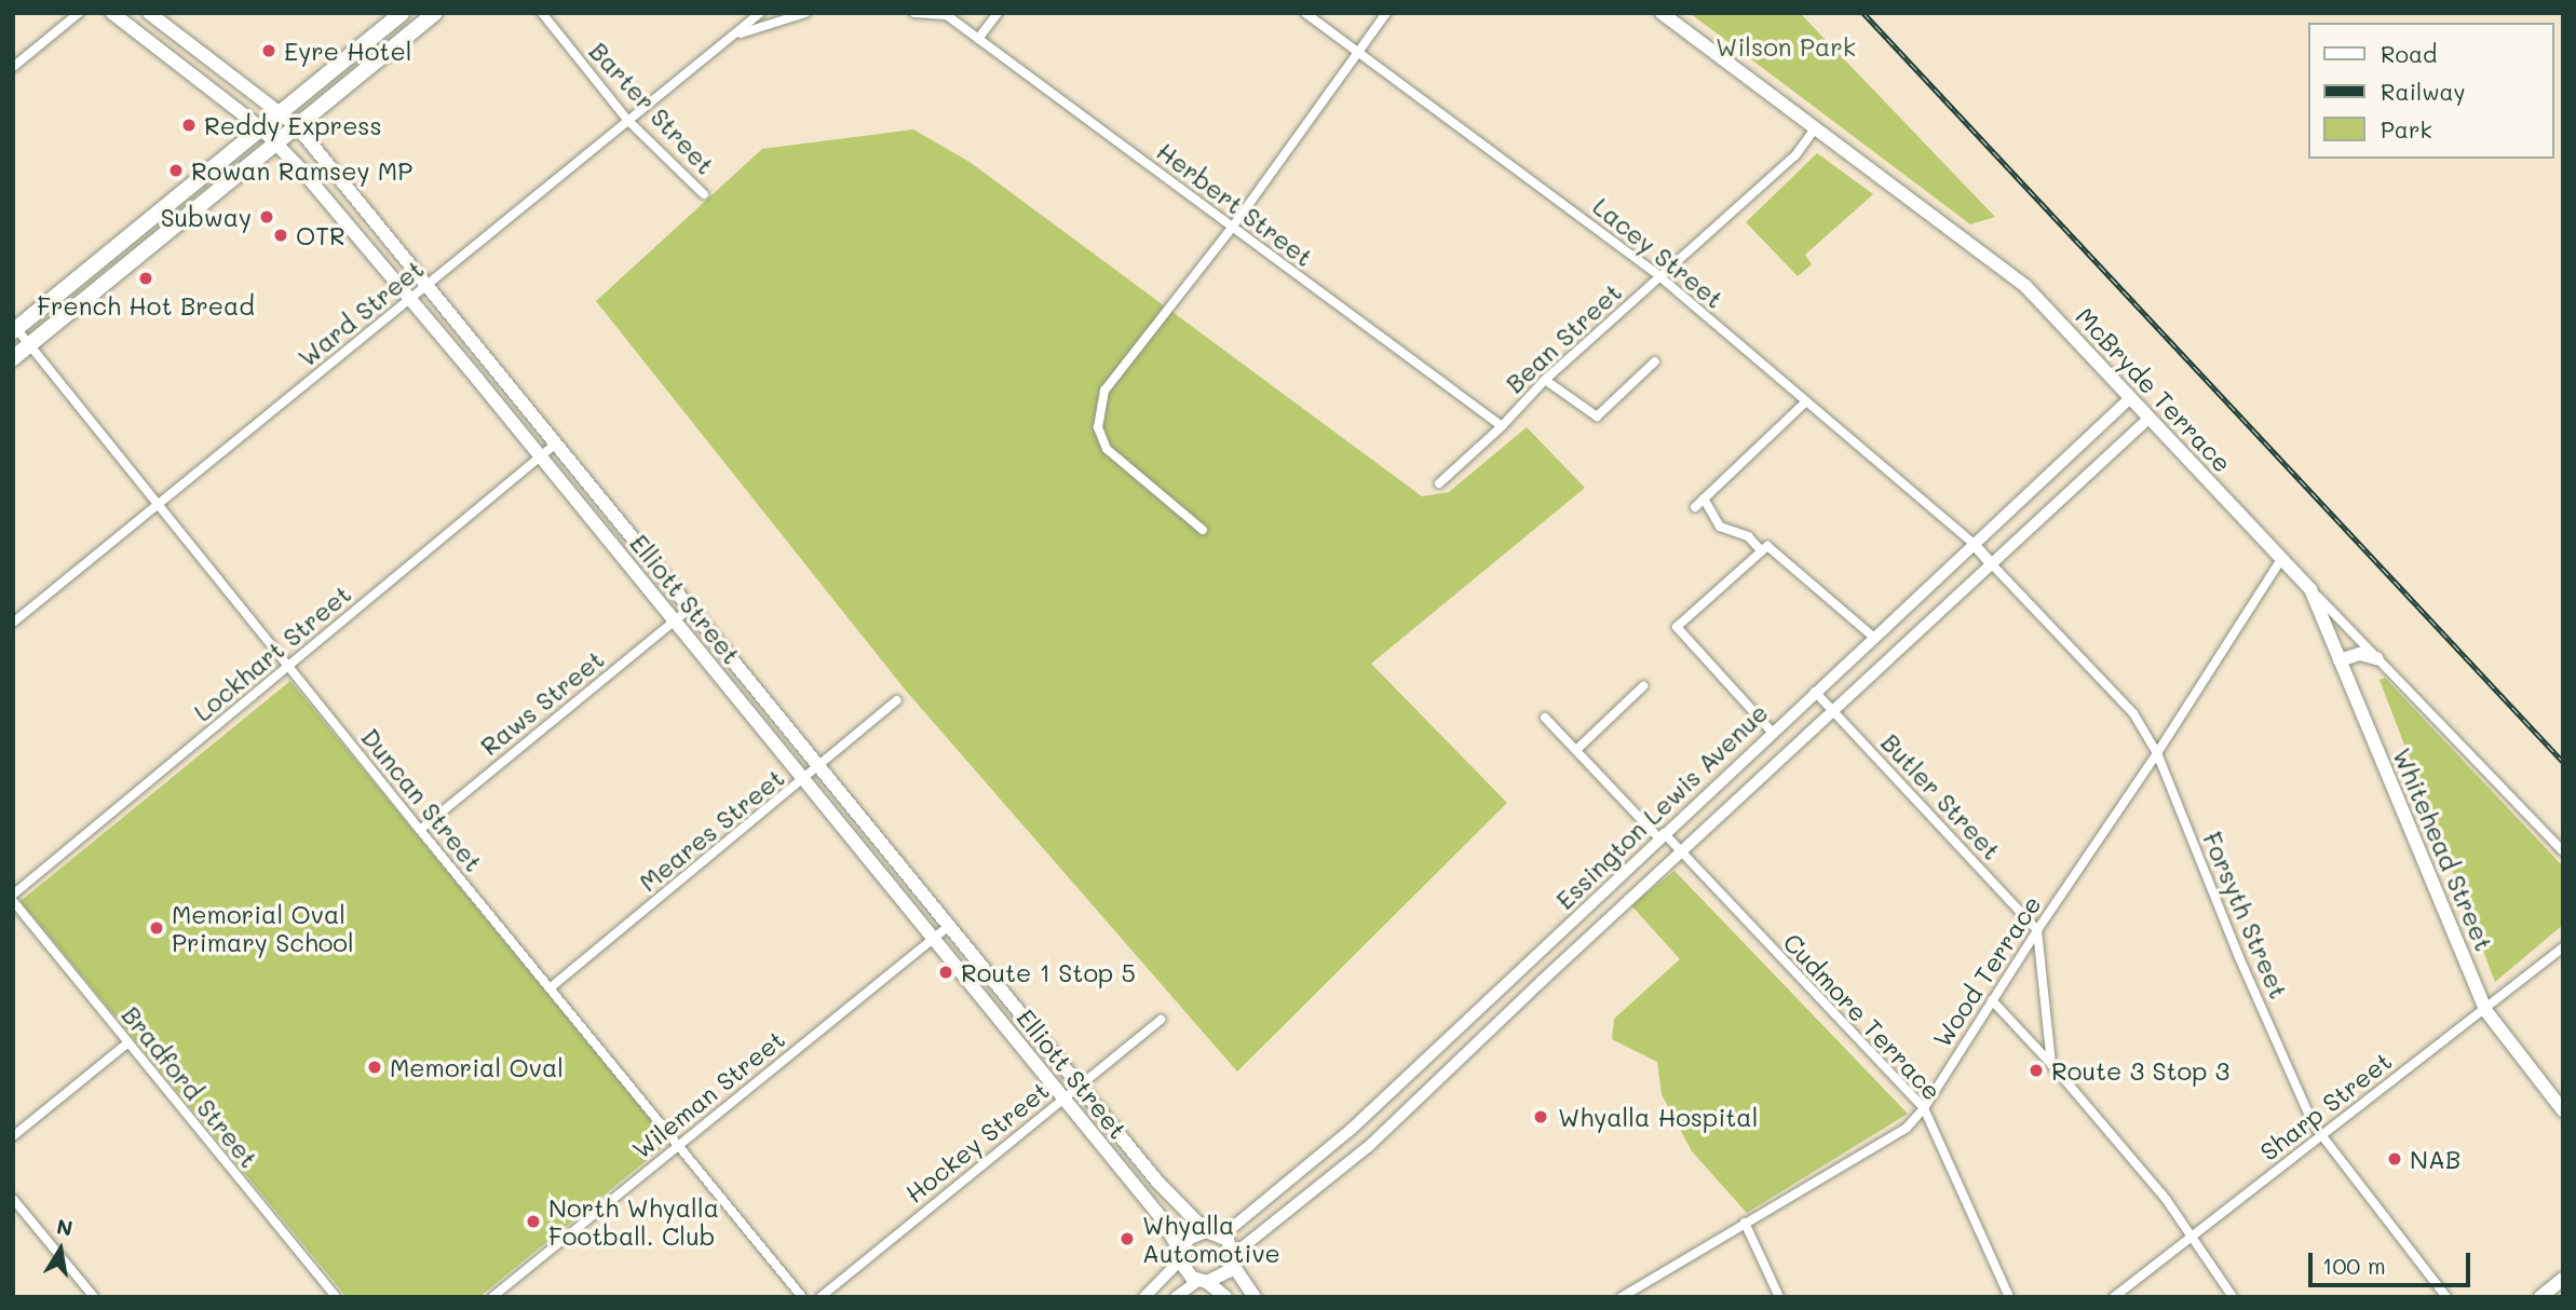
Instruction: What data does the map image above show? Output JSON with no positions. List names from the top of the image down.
{
  "streets": {
    "main road": ["McBryde Terrace", "Elliott Street", "Whitehead Street"],
    "street": [
      "Barter Street",
      "Herbert Street",
      "Lacey Street",
      "Ward Street",
      "Bean Street",
      "Lockhart Street",
      "Raws Street",
      "Butler Street",
      "Duncan Street",
      "Essington Lewis Avenue",
      "Meares Street",
      "Forsyth Street",
      "Wood Terrace",
      "Cudmore Terrace",
      "Bradford Street",
      "Wileman Street",
      "Sharp Street",
      "Hockey Street"
    ]
  },
  "crossings": [
    ["Barter Street", "Ward Street"],
    ["Herbert Street", "Bean Street"],
    ["Lacey Street", "Bean Street"],
    ["Lacey Street", "Essington Lewis Avenue"],
    ["Ward Street", "Elliott Street"],
    ["Ward Street", "Duncan Street"],
    ["Bean Street", "McBryde Terrace"],
    ["McBryde Terrace", "Essington Lewis Avenue"],
    ["McBryde Terrace", "Whitehead Street"],
    ["McBryde Terrace", "Wood Terrace"],
    ["Elliott Street", "Lockhart Street"],
    ["Elliott Street", "Raws Street"],
    ["Elliott Street", "Essington Lewis Avenue"],
    ["Elliott Street", "Meares Street"],
    ["Elliott Street", "Wileman Street"],
    ["Elliott Street", "Hockey Street"],
    ["Lockhart Street", "Duncan Street"],
    ["Raws Street", "Duncan Street"],
    ["Butler Street", "Essington Lewis Avenue"],
    ["Butler Street", "Wood Terrace"],
    ["Duncan Street", "Meares Street"],
    ["Duncan Street", "Wileman Street"],
    ["Essington Lewis Avenue", "Forsyth Street"],
    ["Essington Lewis Avenue", "Cudmore Terrace"],
    ["Whitehead Street", "Sharp Street"],
    ["Forsyth Street", "Wood Terrace"],
    ["Forsyth Street", "Sharp Street"],
    ["Wood Terrace", "Cudmore Terrace"]
  ],
  "parks": ["Wilson Park"],
  "places": [
    "Eyre Hotel",
    "Reddy Express",
    "Rowan Ramsey MP",
    "Subway",
    "OTR",
    "French Hot Bread",
    "Memorial Oval Primary School",
    "Route 1 Stop 5",
    "Memorial Oval",
    "Route 3 Stop 3",
    "Whyalla Hospital",
    "NAB",
    "North Whyalla Football. Club",
    "Whyalla Automotive"
  ],
  "legend": ["Road", "Railway", "Park"],
  "scale_bar": "100 m",
  "north": "top"
}
